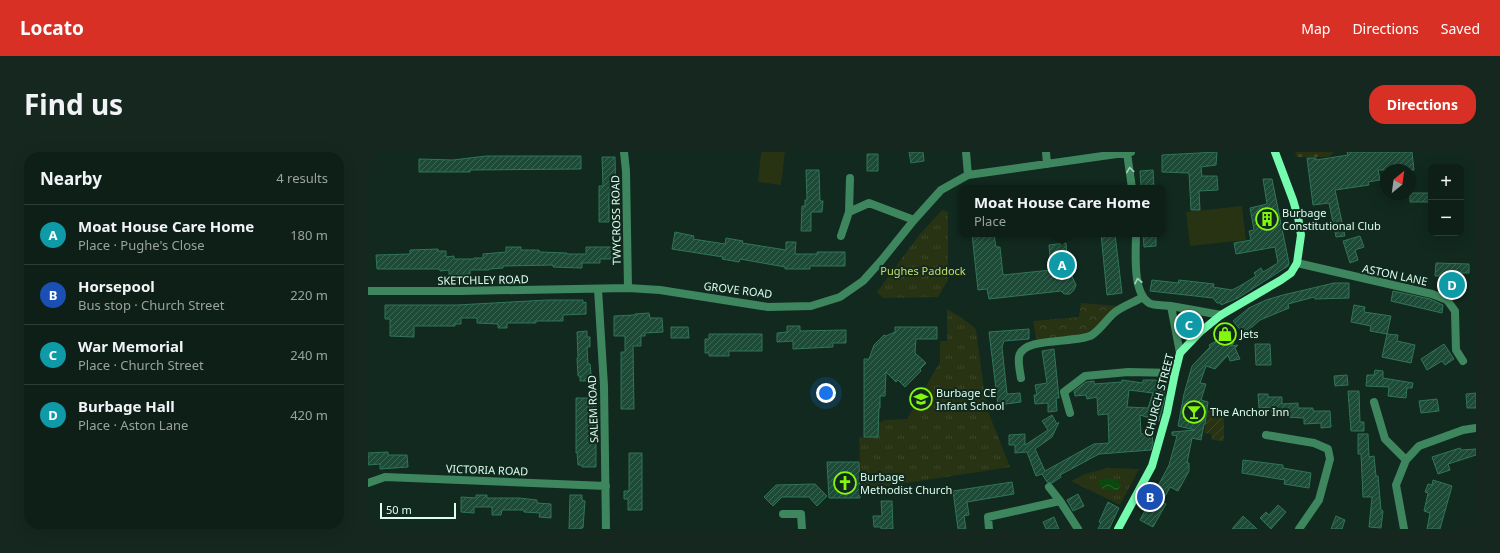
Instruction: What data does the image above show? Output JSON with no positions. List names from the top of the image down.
{
  "streets": {
    "main road": ["CHURCH STREET"],
    "street": [
      "TWYCROSS ROAD",
      "ASTON LANE",
      "SKETCHLEY ROAD",
      "GROVE ROAD",
      "SALEM ROAD",
      "VICTORIA ROAD"
    ]
  },
  "crossings": [
    ["TWYCROSS ROAD", "GROVE ROAD"],
    ["ASTON LANE", "CHURCH STREET"],
    ["SKETCHLEY ROAD", "GROVE ROAD"],
    ["SKETCHLEY ROAD", "SALEM ROAD"],
    ["GROVE ROAD", "SALEM ROAD"],
    ["SALEM ROAD", "VICTORIA ROAD"]
  ],
  "parks": ["Pughes Paddock"],
  "places": {
    "building": ["Burbage Constitutional Club"],
    "shop": ["Jets"],
    "school or university": ["Burbage CE Infant School"],
    "bar": ["The Anchor Inn"],
    "church": ["Burbage Methodist Church"]
  },
  "scale_bar": "50 m",
  "north": "top right",
  "page": {
    "header": "Locato",
    "nav": ["Map", "Directions", "Saved"],
    "title": "Find us",
    "buttons": "Directions",
    "heading": ["Nearby", "4 results"],
    "map_buttons": ["+", "−"],
    "popup": ["Moat House Care Home", "Place"],
    "list": [
      {
        "mark": "A",
        "name": "Moat House Care Home",
        "note": "Place · Pughe's Close",
        "value": "180 m"
      },
      {
        "mark": "B",
        "name": "Horsepool",
        "note": "Bus stop · Church Street",
        "value": "220 m"
      },
      {
        "mark": "C",
        "name": "War Memorial",
        "note": "Place · Church Street",
        "value": "240 m"
      },
      {
        "mark": "D",
        "name": "Burbage Hall",
        "note": "Place · Aston Lane",
        "value": "420 m"
      }
    ],
    "pins": [
      "A",
      "D",
      "C",
      "B"
    ],
    "scale": "50 m"
  }
}
